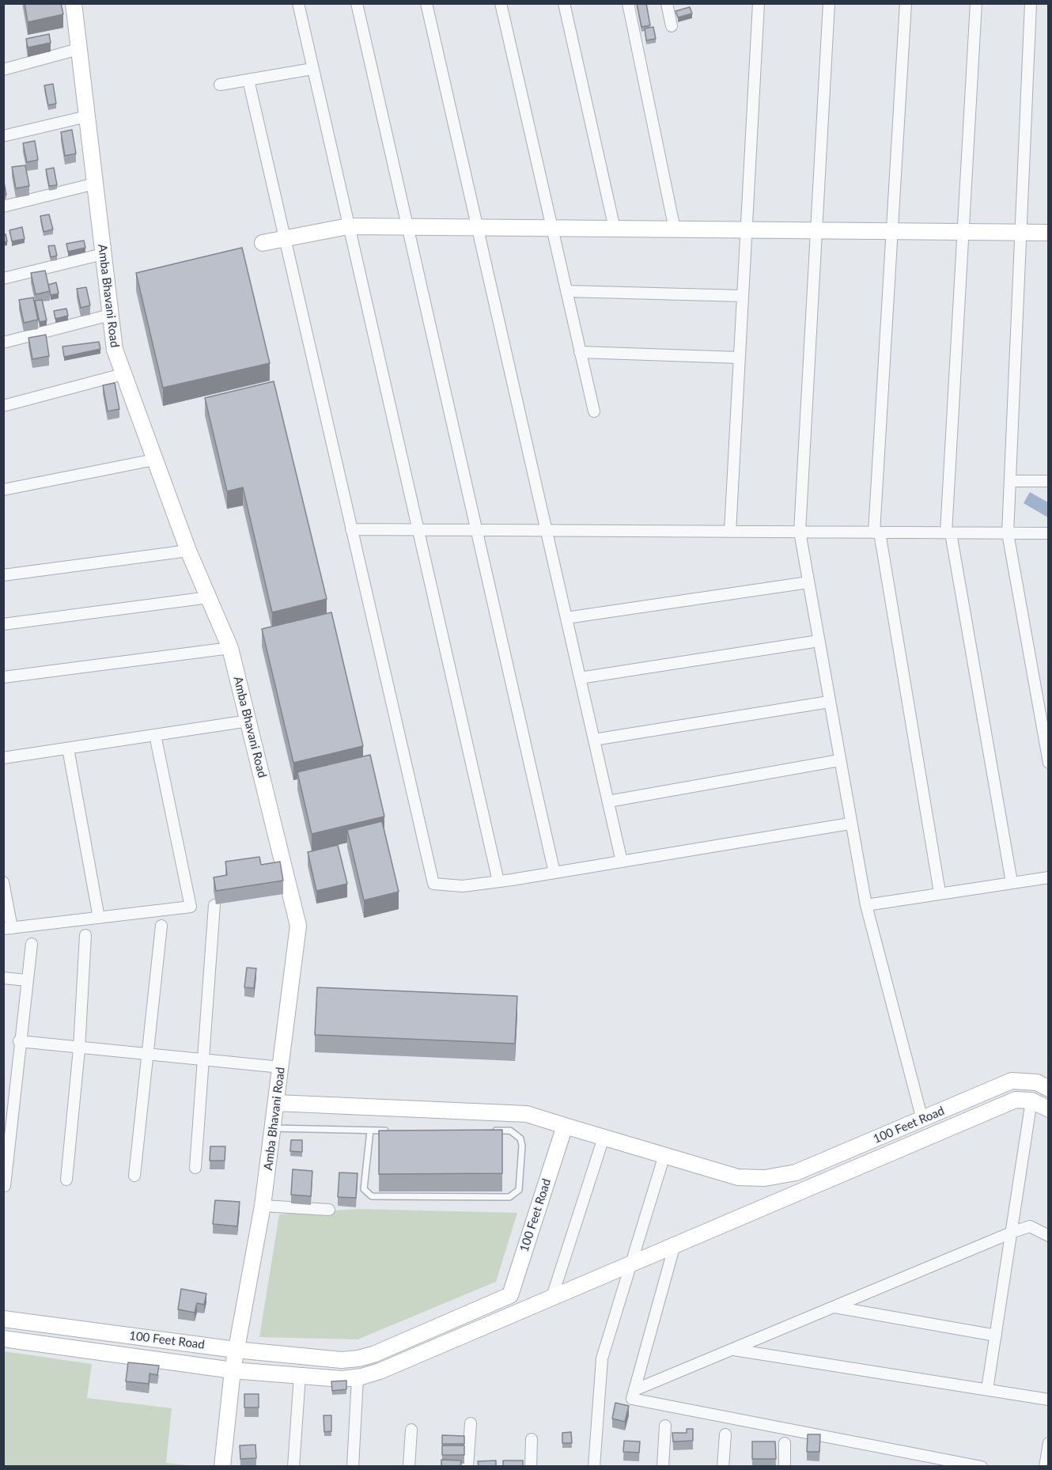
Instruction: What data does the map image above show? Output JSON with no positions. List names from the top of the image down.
{
  "streets": {
    "street": ["Amba Bhavani Road", "100 Feet Road"]
  },
  "crossings": [
    ["Amba Bhavani Road", "100 Feet Road"]
  ]
}
